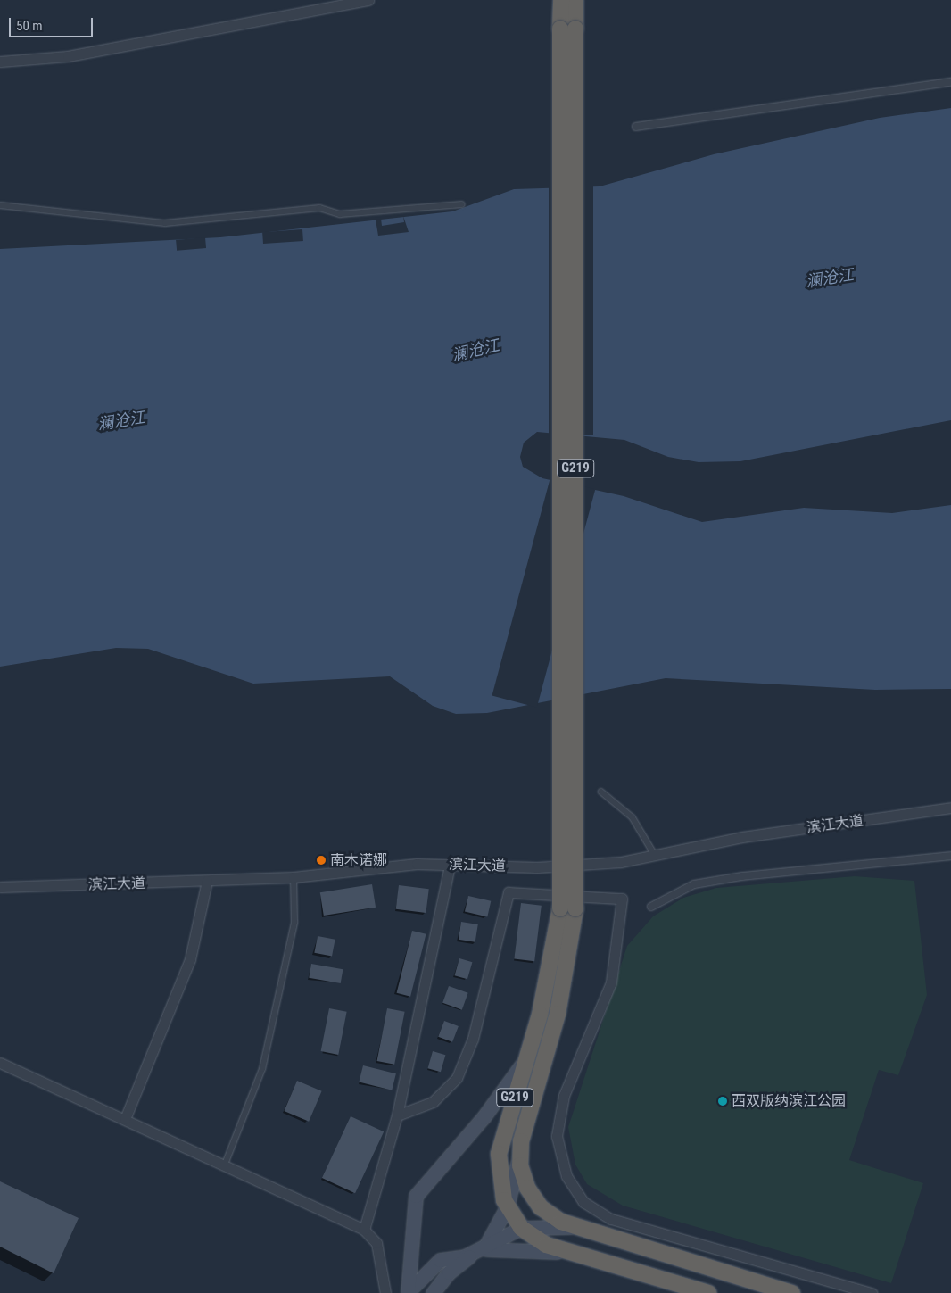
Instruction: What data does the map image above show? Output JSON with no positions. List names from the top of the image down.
{
  "streets": {
    "highway": ["G219"],
    "street": ["滨江大道"]
  },
  "water": ["澜沧江"],
  "places": ["南木诺娜", "西双版纳滨江公园"],
  "scale_bar": "50 m"
}
